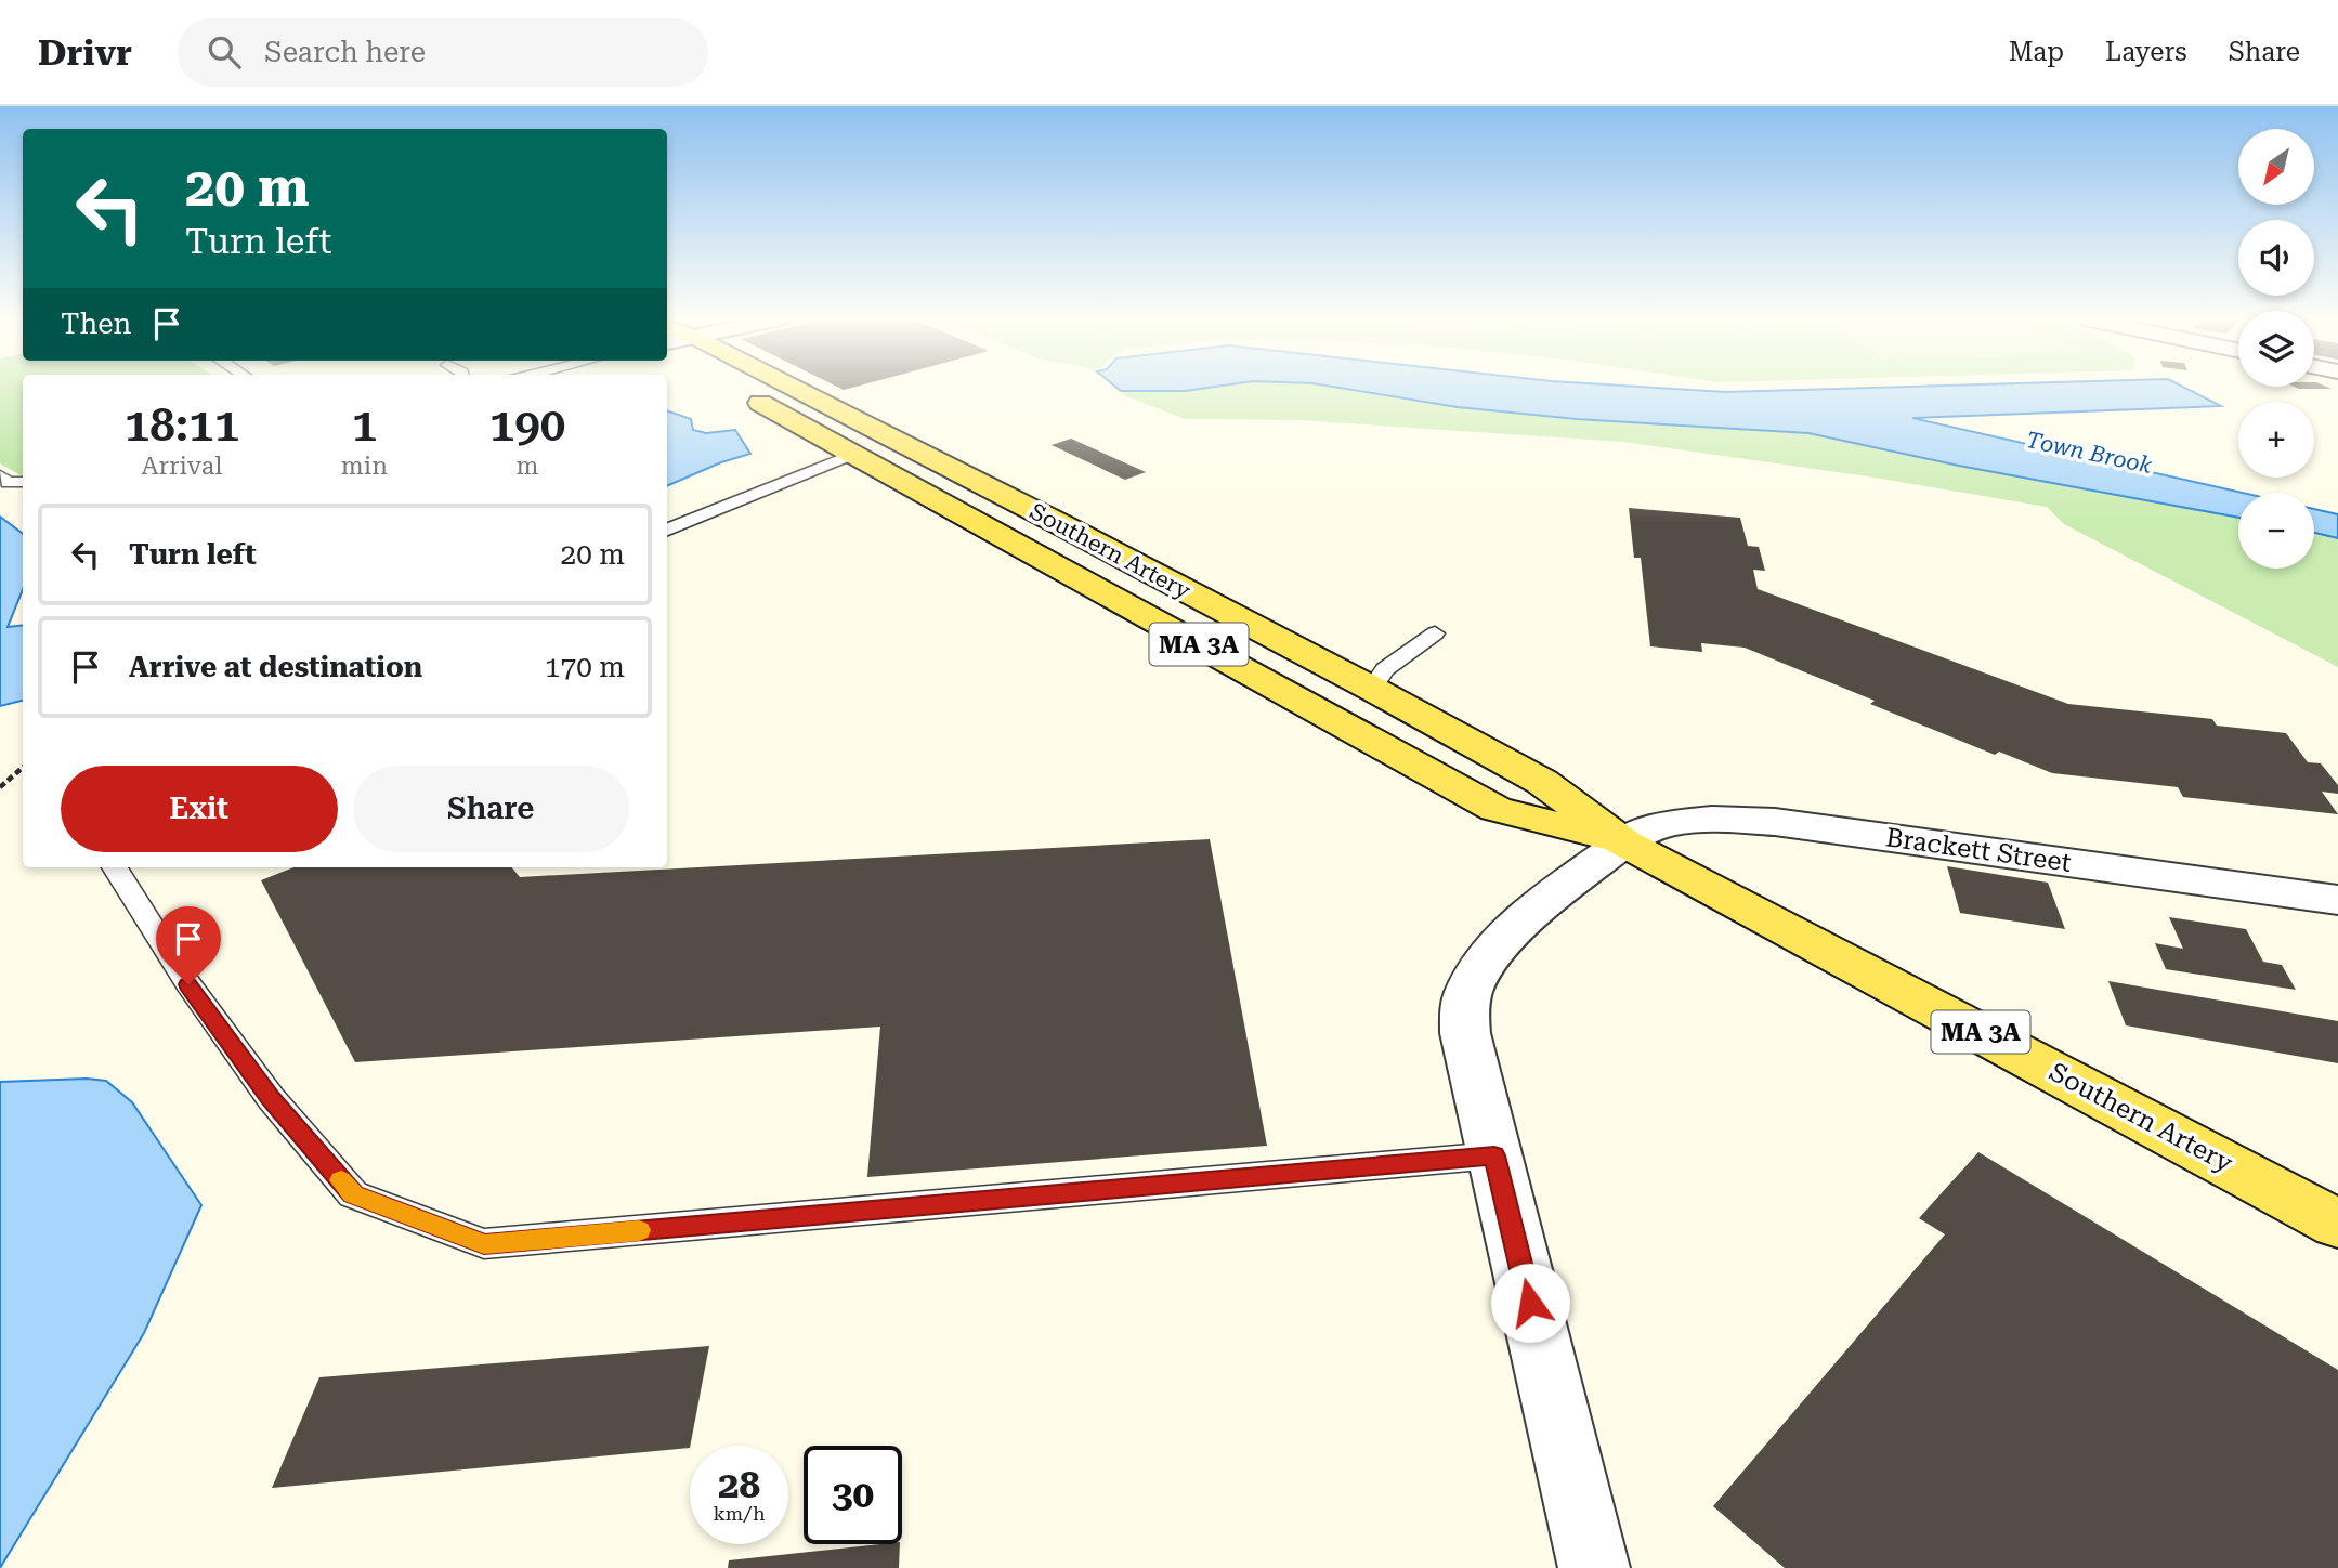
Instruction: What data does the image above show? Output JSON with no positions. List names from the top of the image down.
{
  "streets": {
    "main road": ["Southern Artery", "MA 3A"],
    "street": ["Brackett Street"]
  },
  "crossings": [
    ["Southern Artery", "Brackett Street"]
  ],
  "water": ["Town Brook"],
  "north": "bottom left",
  "page": {
    "header": "Drivr",
    "search": "Search here",
    "nav": ["Map", "Layers", "Share"],
    "map_buttons": ["+", "−"],
    "turn": ["20 m", "Turn left"],
    "then": "Then",
    "eta": [
      "18:11",
      "Arrival",
      "1",
      "min",
      "190",
      "m"
    ],
    "list": [
      {
        "name": "Turn left",
        "value": "20 m"
      },
      {
        "name": "Arrive at destination",
        "value": "170 m"
      }
    ],
    "buttons": ["Exit", "Share"],
    "speed": "28 km/h",
    "limit": "30"
  }
}
